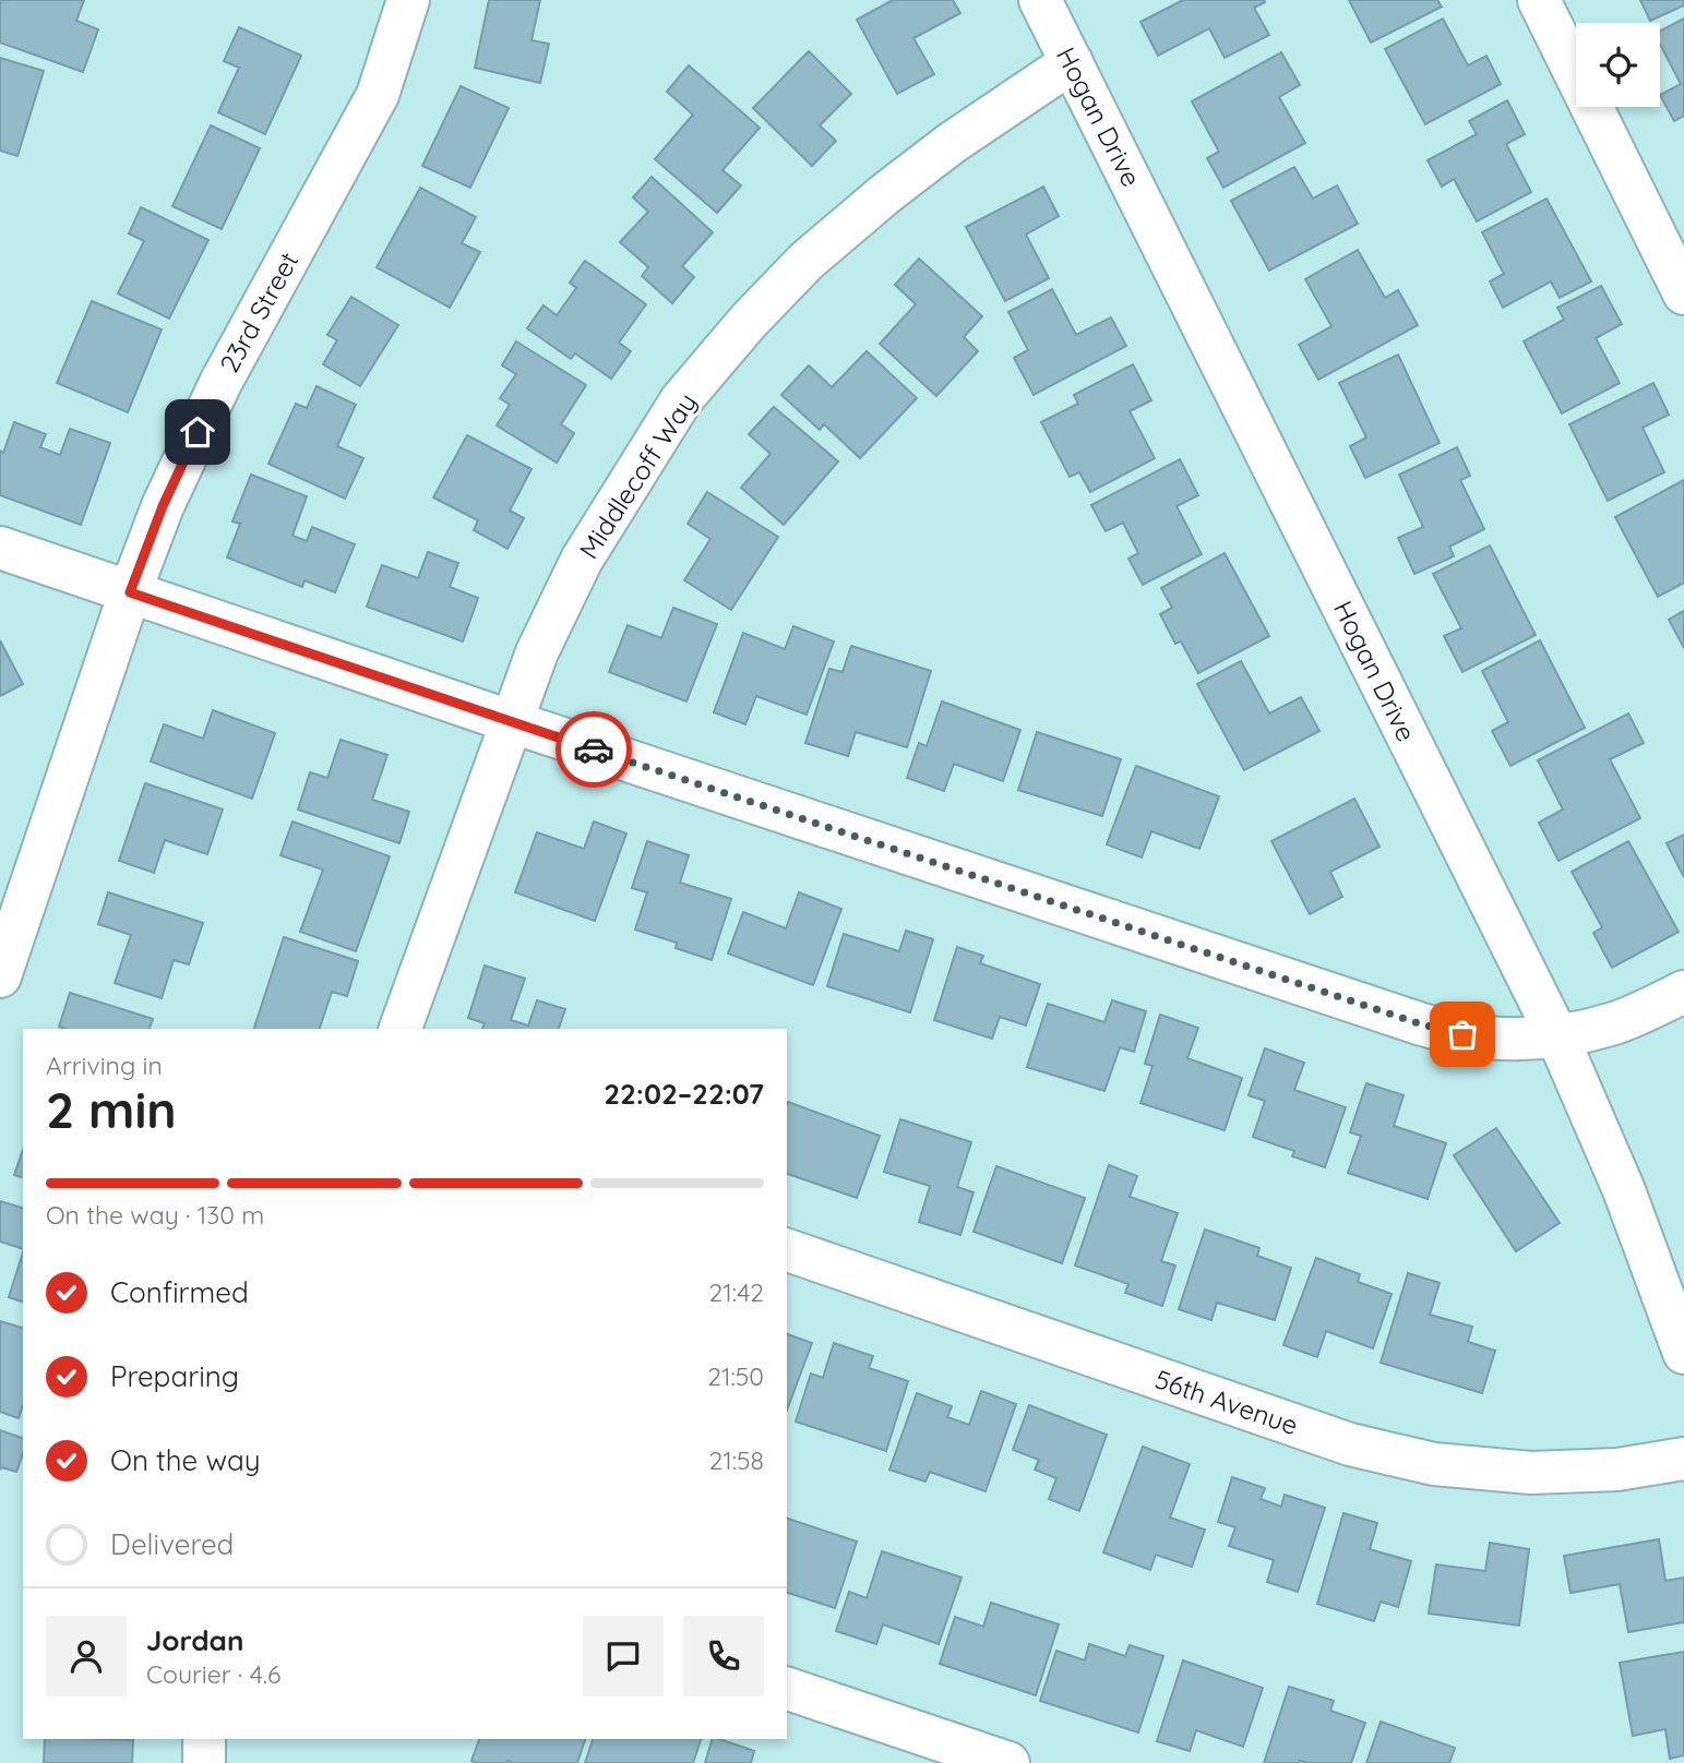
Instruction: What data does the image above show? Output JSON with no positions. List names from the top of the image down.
{
  "streets": {
    "street": [
      "Hogan Drive",
      "23rd Street",
      "Middlecoff Way",
      "56th Avenue"
    ]
  },
  "crossings": [
    ["Hogan Drive", "Middlecoff Way"]
  ],
  "page": {
    "heading": ["2 min", "Arriving in", "22:02–22:07"],
    "panel": ["Jordan", "Courier · 4.6"],
    "bar": "On the way · 130 m",
    "list": [
      ["Confirmed", "21:42"],
      ["Preparing", "21:50"],
      ["On the way", "21:58"],
      "Delivered"
    ]
  }
}
